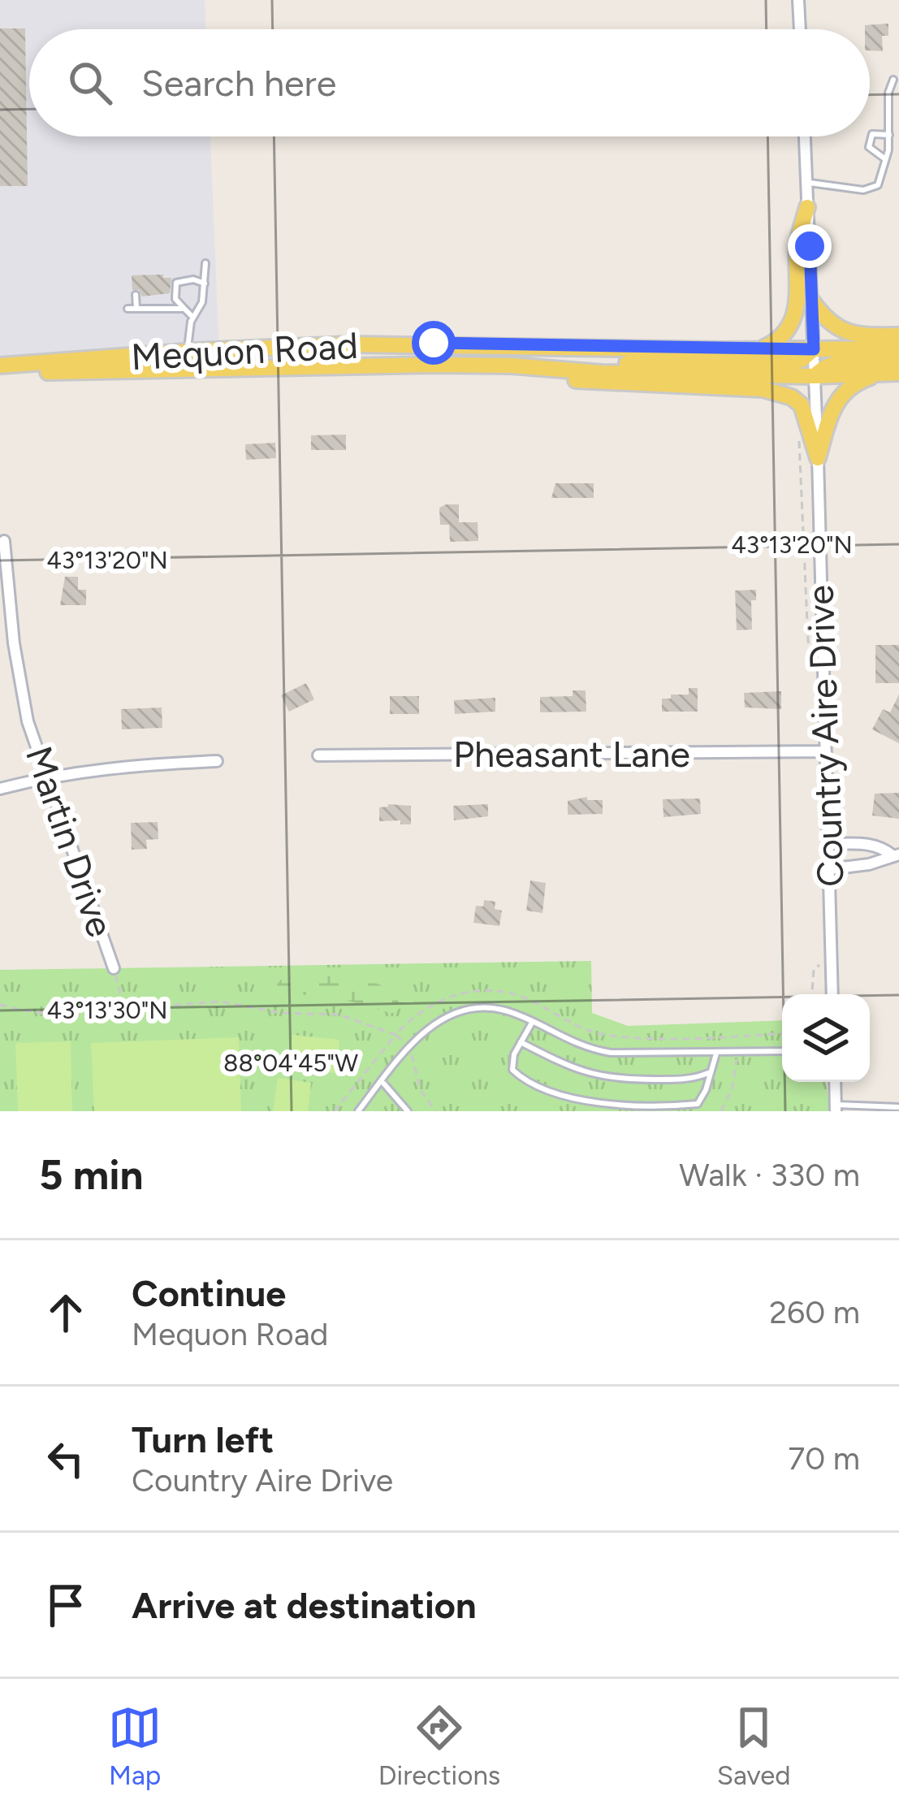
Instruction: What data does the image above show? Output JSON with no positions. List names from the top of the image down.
{
  "streets": {
    "main road": ["Mequon Road"],
    "street": ["Country Aire Drive", "Pheasant Lane", "Martin Drive"]
  },
  "crossings": [
    ["Mequon Road", "Country Aire Drive"],
    ["Country Aire Drive", "Pheasant Lane"]
  ],
  "page": {
    "search": "Search here",
    "heading": ["5 min", "Walk · 330 m"],
    "list": [
      ["Continue", "Mequon Road", "260 m"],
      ["Turn left", "Country Aire Drive", "70 m"],
      "Arrive at destination"
    ],
    "nav": ["Map", "Directions", "Saved"]
  },
  "coordinates": ["43°13'20\"N", "43°13'30\"N", "88°04'45\"W"]
}
